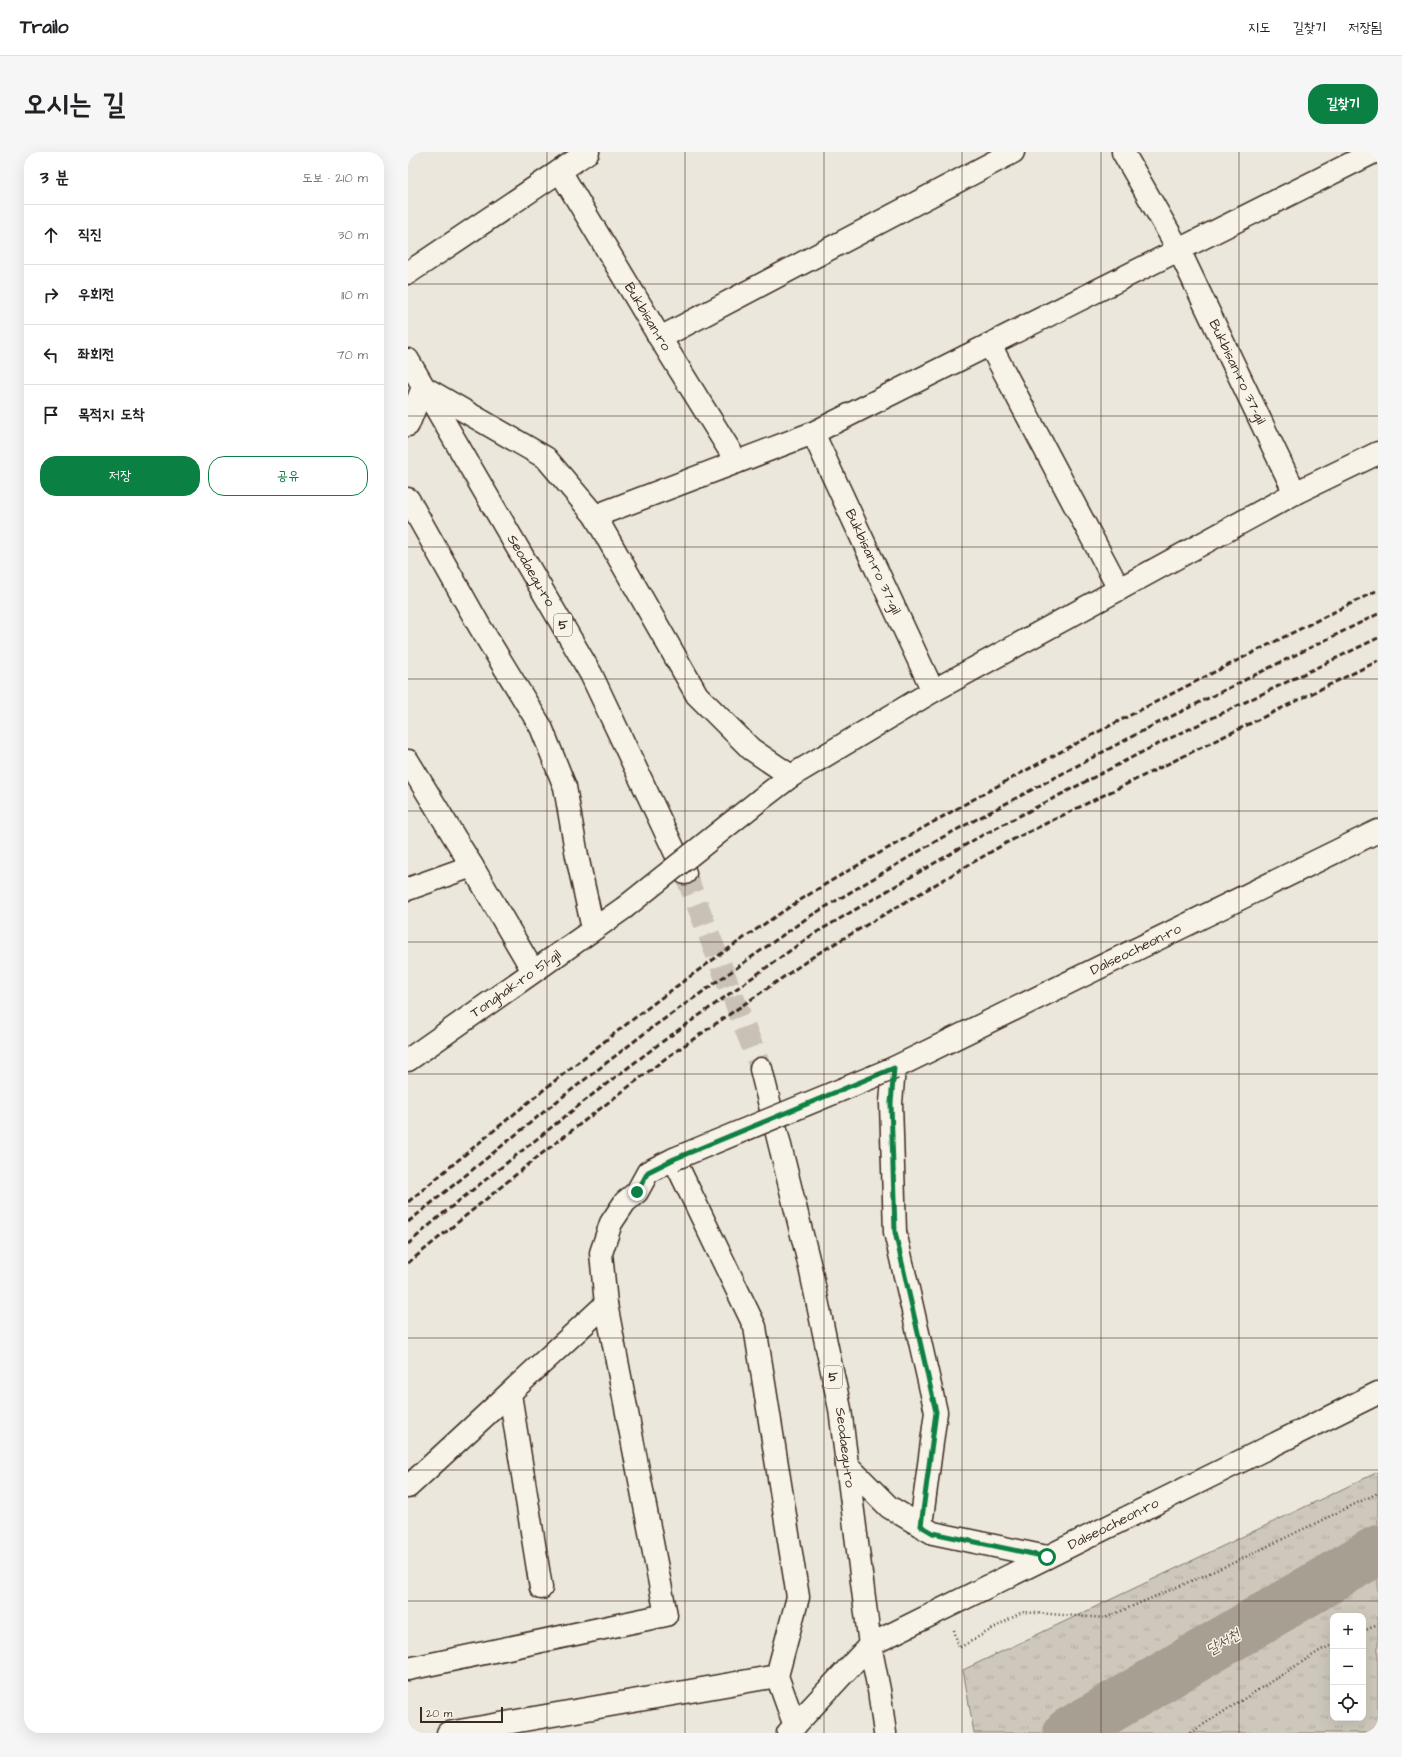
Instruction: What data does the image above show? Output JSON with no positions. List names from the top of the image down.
{
  "streets": {
    "street": [
      "Bukbisan-ro",
      "Bukbisan-ro 37-gil",
      "Seodaegu-ro",
      "5",
      "Dalseocheon-ro",
      "Tonghak-ro 51-gil"
    ]
  },
  "crossings": [
    ["Seodaegu-ro", "Dalseocheon-ro"]
  ],
  "water": ["달서천"],
  "scale_bar": "20 m",
  "page": {
    "header": "Trailo",
    "nav": ["지도", "길찾기", "저장됨"],
    "buttons": [
      "길찾기",
      ["저장", "공유"]
    ],
    "title": "오시는 길",
    "heading": ["3 분", "도보 · 210 m"],
    "list": [
      ["직진", "30 m"],
      ["우회전", "110 m"],
      ["좌회전", "70 m"],
      "목적지 도착"
    ],
    "map_buttons": ["+", "−"],
    "scale": "20 m"
  }
}
